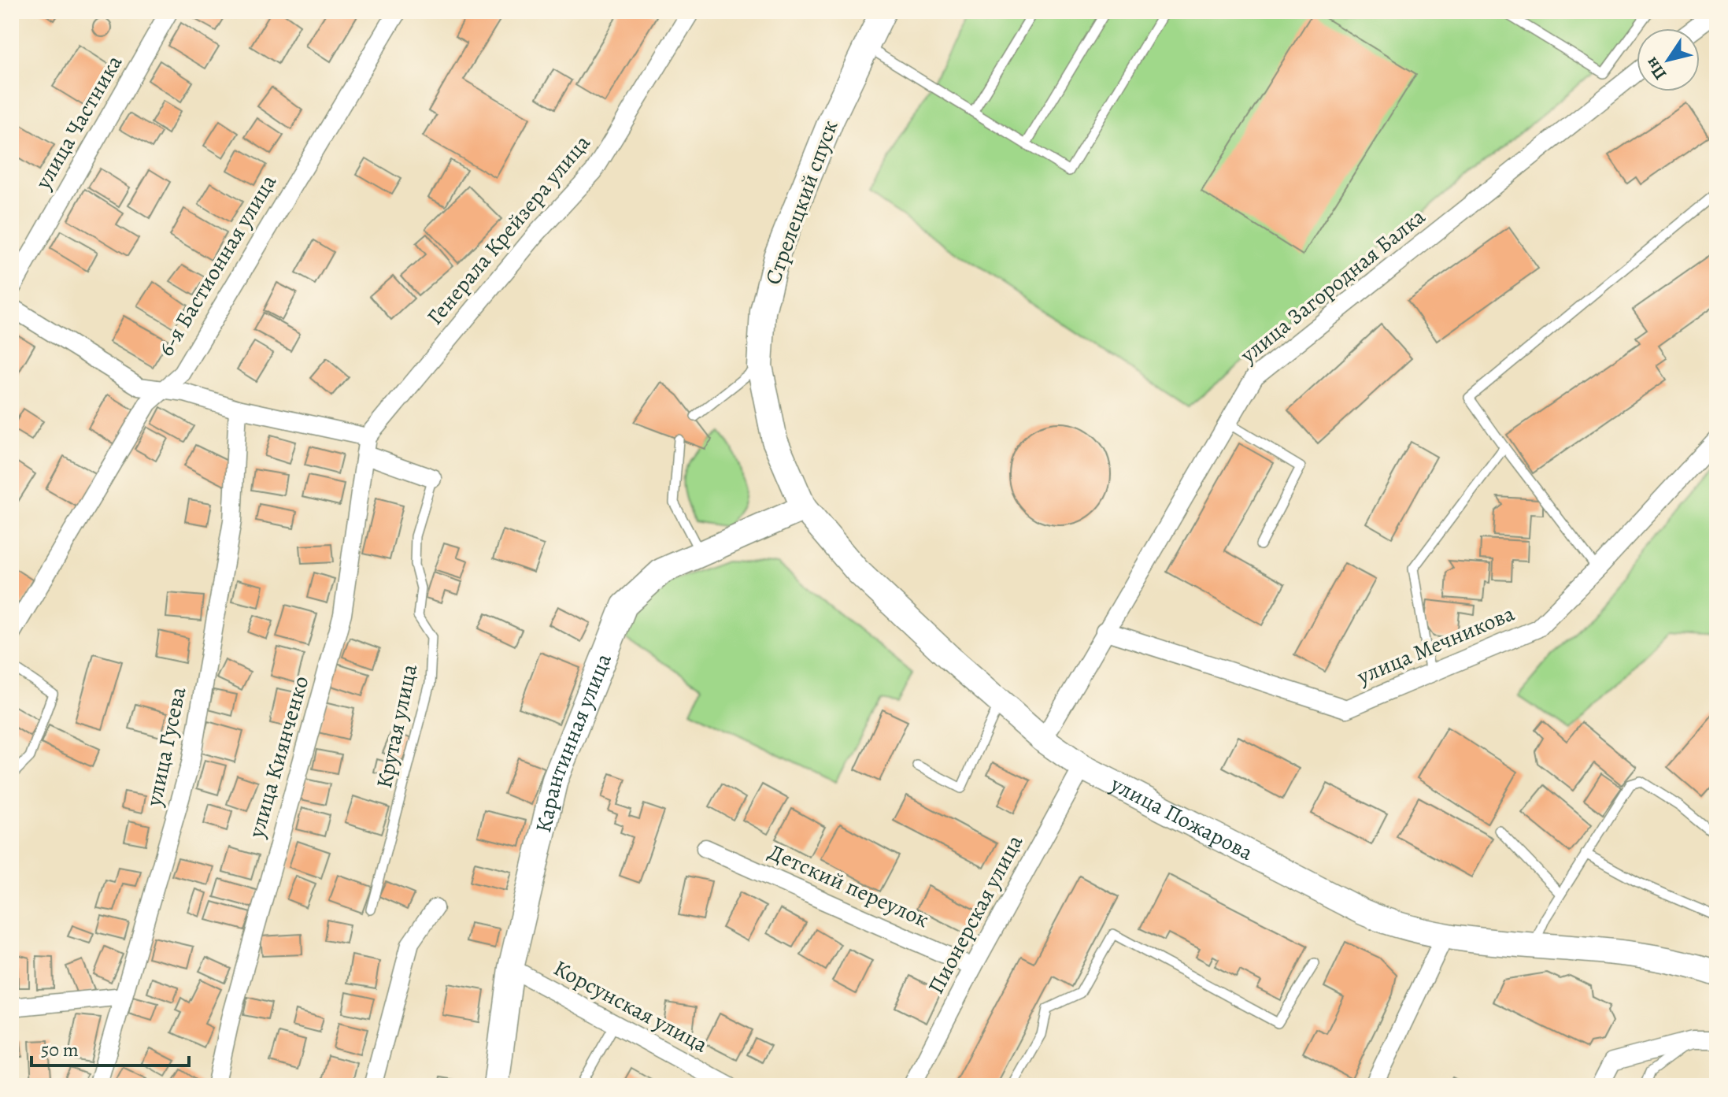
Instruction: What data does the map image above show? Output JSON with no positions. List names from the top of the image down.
{
  "streets": {
    "main road": ["Стрелецкий спуск", "Карантинная улица", "улица Пожарова"],
    "street": [
      "улица Частника",
      "Генерала Крейзера улица",
      "6-я Бастионная улица",
      "улица Загородная Балка",
      "улица Мечникова",
      "улица Гусева",
      "улица Киянченко",
      "Детский переулок",
      "Пионерская улица",
      "Корсунская улица"
    ],
    "lane": ["Крутая улица"]
  },
  "crossings": [
    ["Стрелецкий спуск", "улица Пожарова"],
    ["Генерала Крейзера улица", "улица Киянченко"],
    ["улица Загородная Балка", "улица Мечникова"],
    ["улица Загородная Балка", "улица Пожарова"],
    ["Карантинная улица", "улица Пожарова"],
    ["Карантинная улица", "Корсунская улица"],
    ["улица Пожарова", "Пионерская улица"],
    ["Детский переулок", "Пионерская улица"]
  ],
  "scale_bar": "50 m",
  "north": "bottom left"
}
